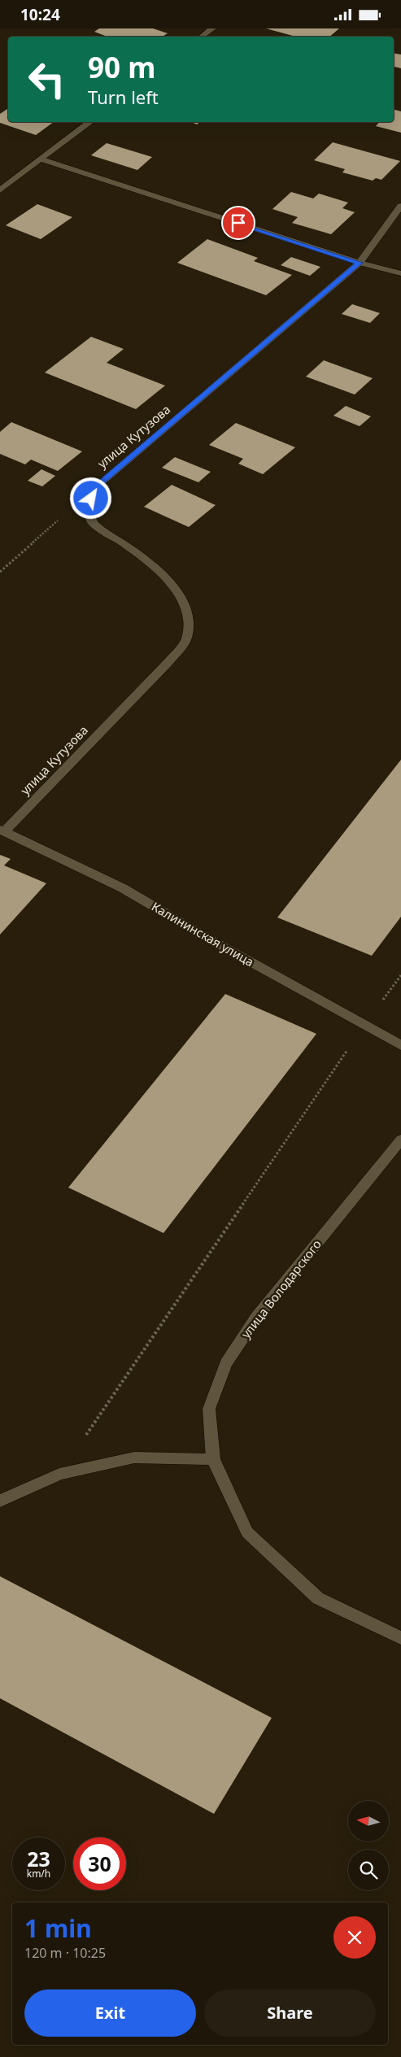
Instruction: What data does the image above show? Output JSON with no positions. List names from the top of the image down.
{
  "streets": {
    "street": ["улица Кутузова", "Калининская улица", "улица Володарского"]
  },
  "crossings": [
    ["улица Кутузова", "Калининская улица"]
  ],
  "north": "left",
  "page": {
    "status": "10:24",
    "turn": ["90 m", "Turn left"],
    "speed": "23 km/h",
    "limit": "30",
    "heading": ["1 min", "120 m · 10:25"],
    "buttons": ["Exit", "Share"]
  }
}
